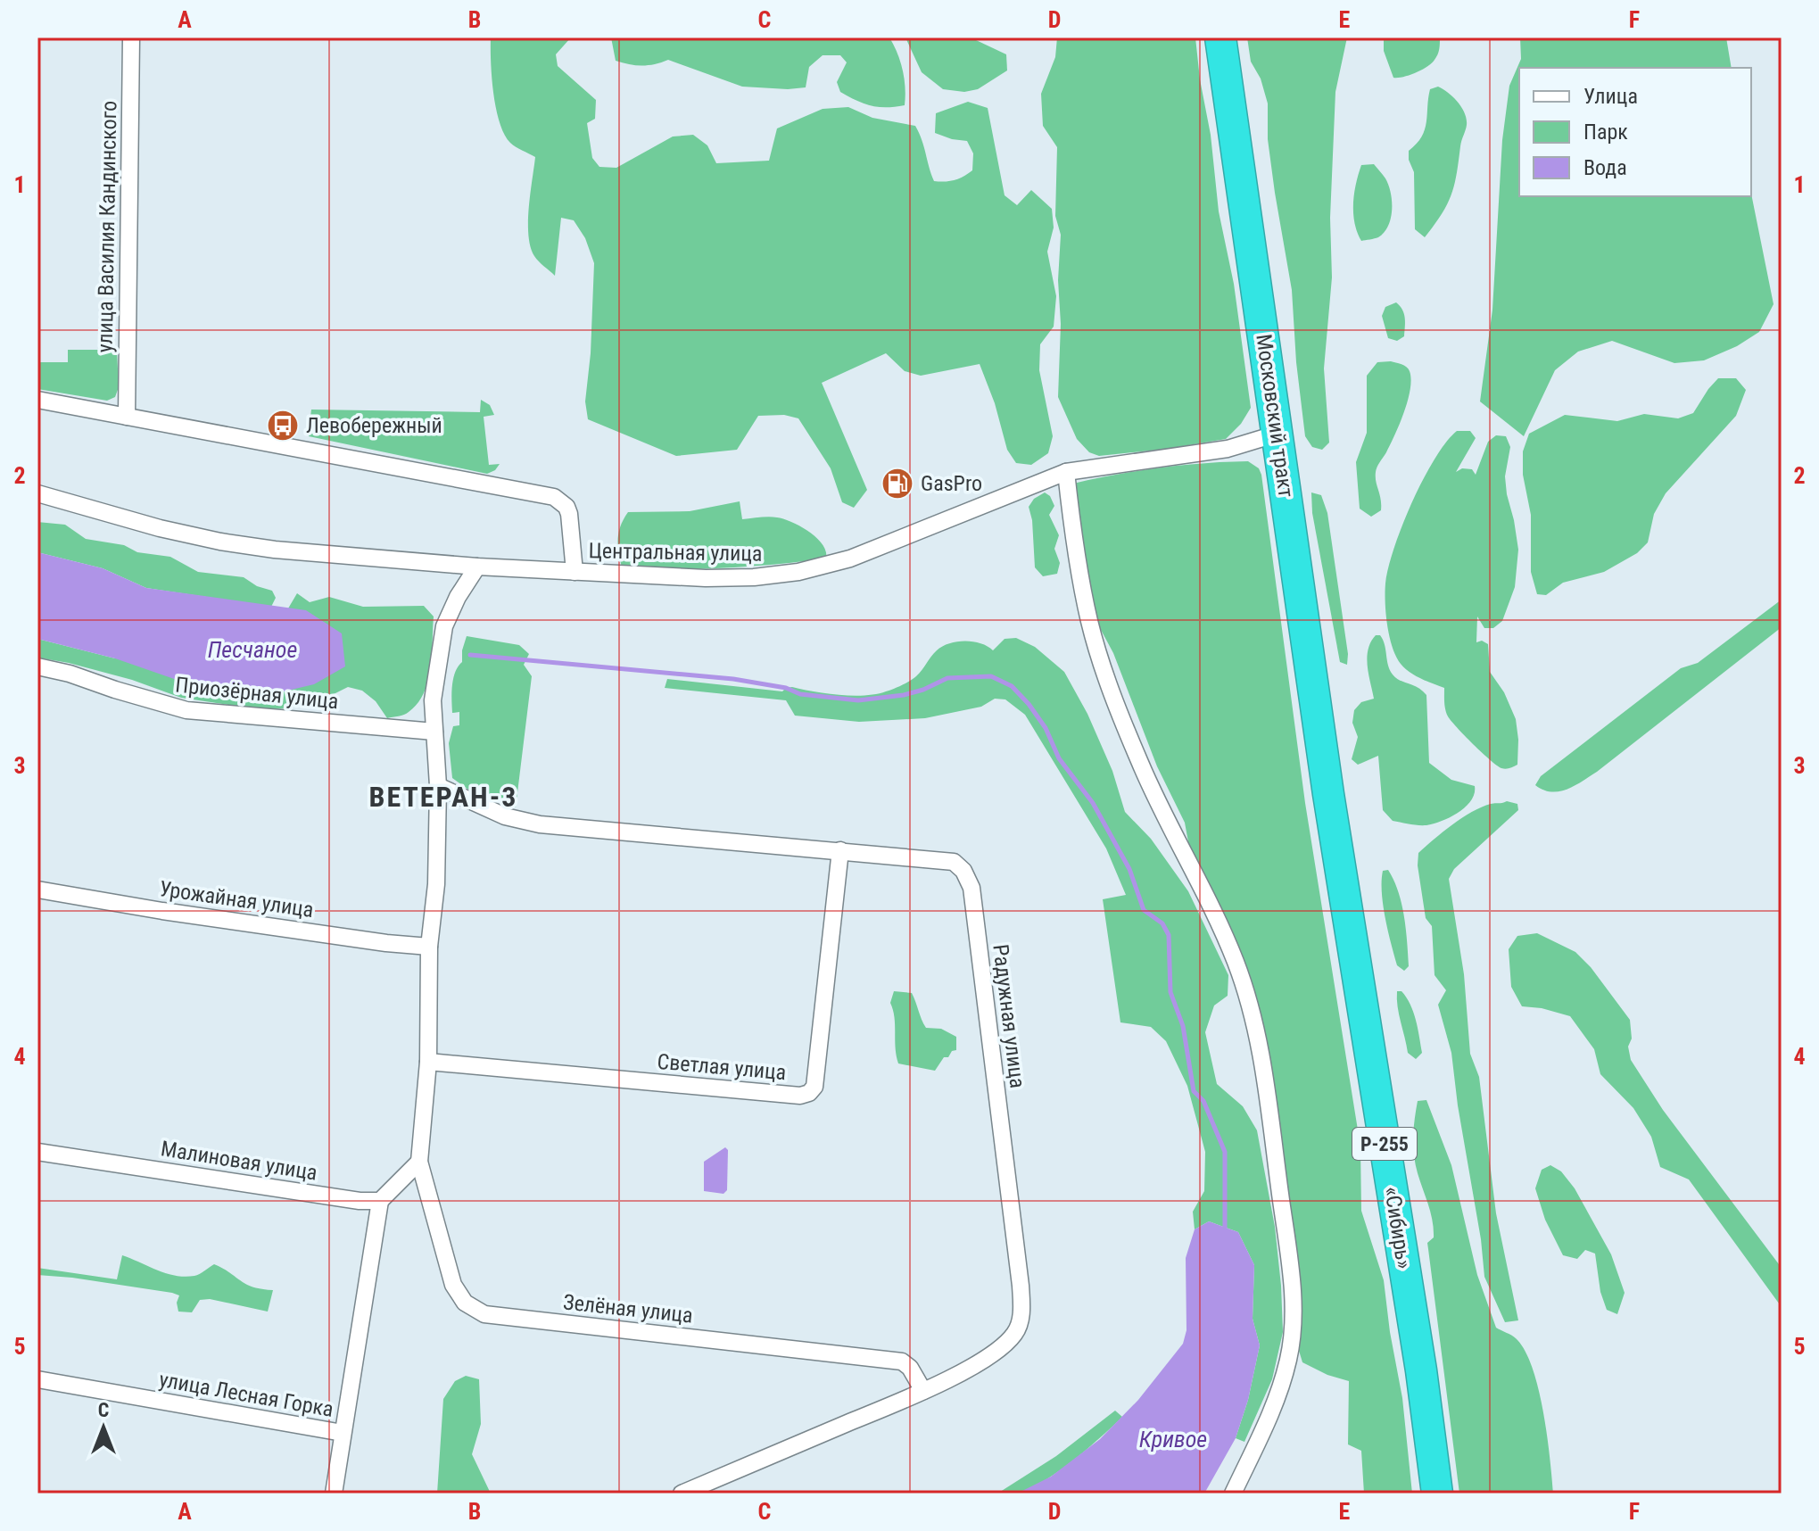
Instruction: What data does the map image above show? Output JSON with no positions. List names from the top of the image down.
{
  "streets": {
    "highway": ["Московский тракт", "Р-255", "«Сибирь»"],
    "street": [
      "улица Василия Кандинского",
      "Центральная улица",
      "Приозёрная улица",
      "Урожайная улица",
      "Радужная улица",
      "Светлая улица",
      "Малиновая улица",
      "Зелёная улица",
      "улица Лесная Горка"
    ]
  },
  "crossings": [
    ["Московский тракт", "Центральная улица"],
    ["Московский тракт", "«Сибирь»"],
    ["Радужная улица", "Светлая улица"],
    ["Радужная улица", "Зелёная улица"],
    ["Малиновая улица", "улица Лесная Горка"]
  ],
  "districts": ["ВЕТЕРАН-3"],
  "water": ["Песчаное", "Кривое"],
  "places": {
    "bus stop": ["Левобережный"],
    "fuel station": ["GasPro"]
  },
  "legend": ["Улица", "Парк", "Вода"],
  "north": "top",
  "grid": {
    "columns": [
      "A",
      "B",
      "C",
      "D",
      "E",
      "F"
    ],
    "rows": [
      "1",
      "2",
      "3",
      "4",
      "5"
    ]
  }
}
